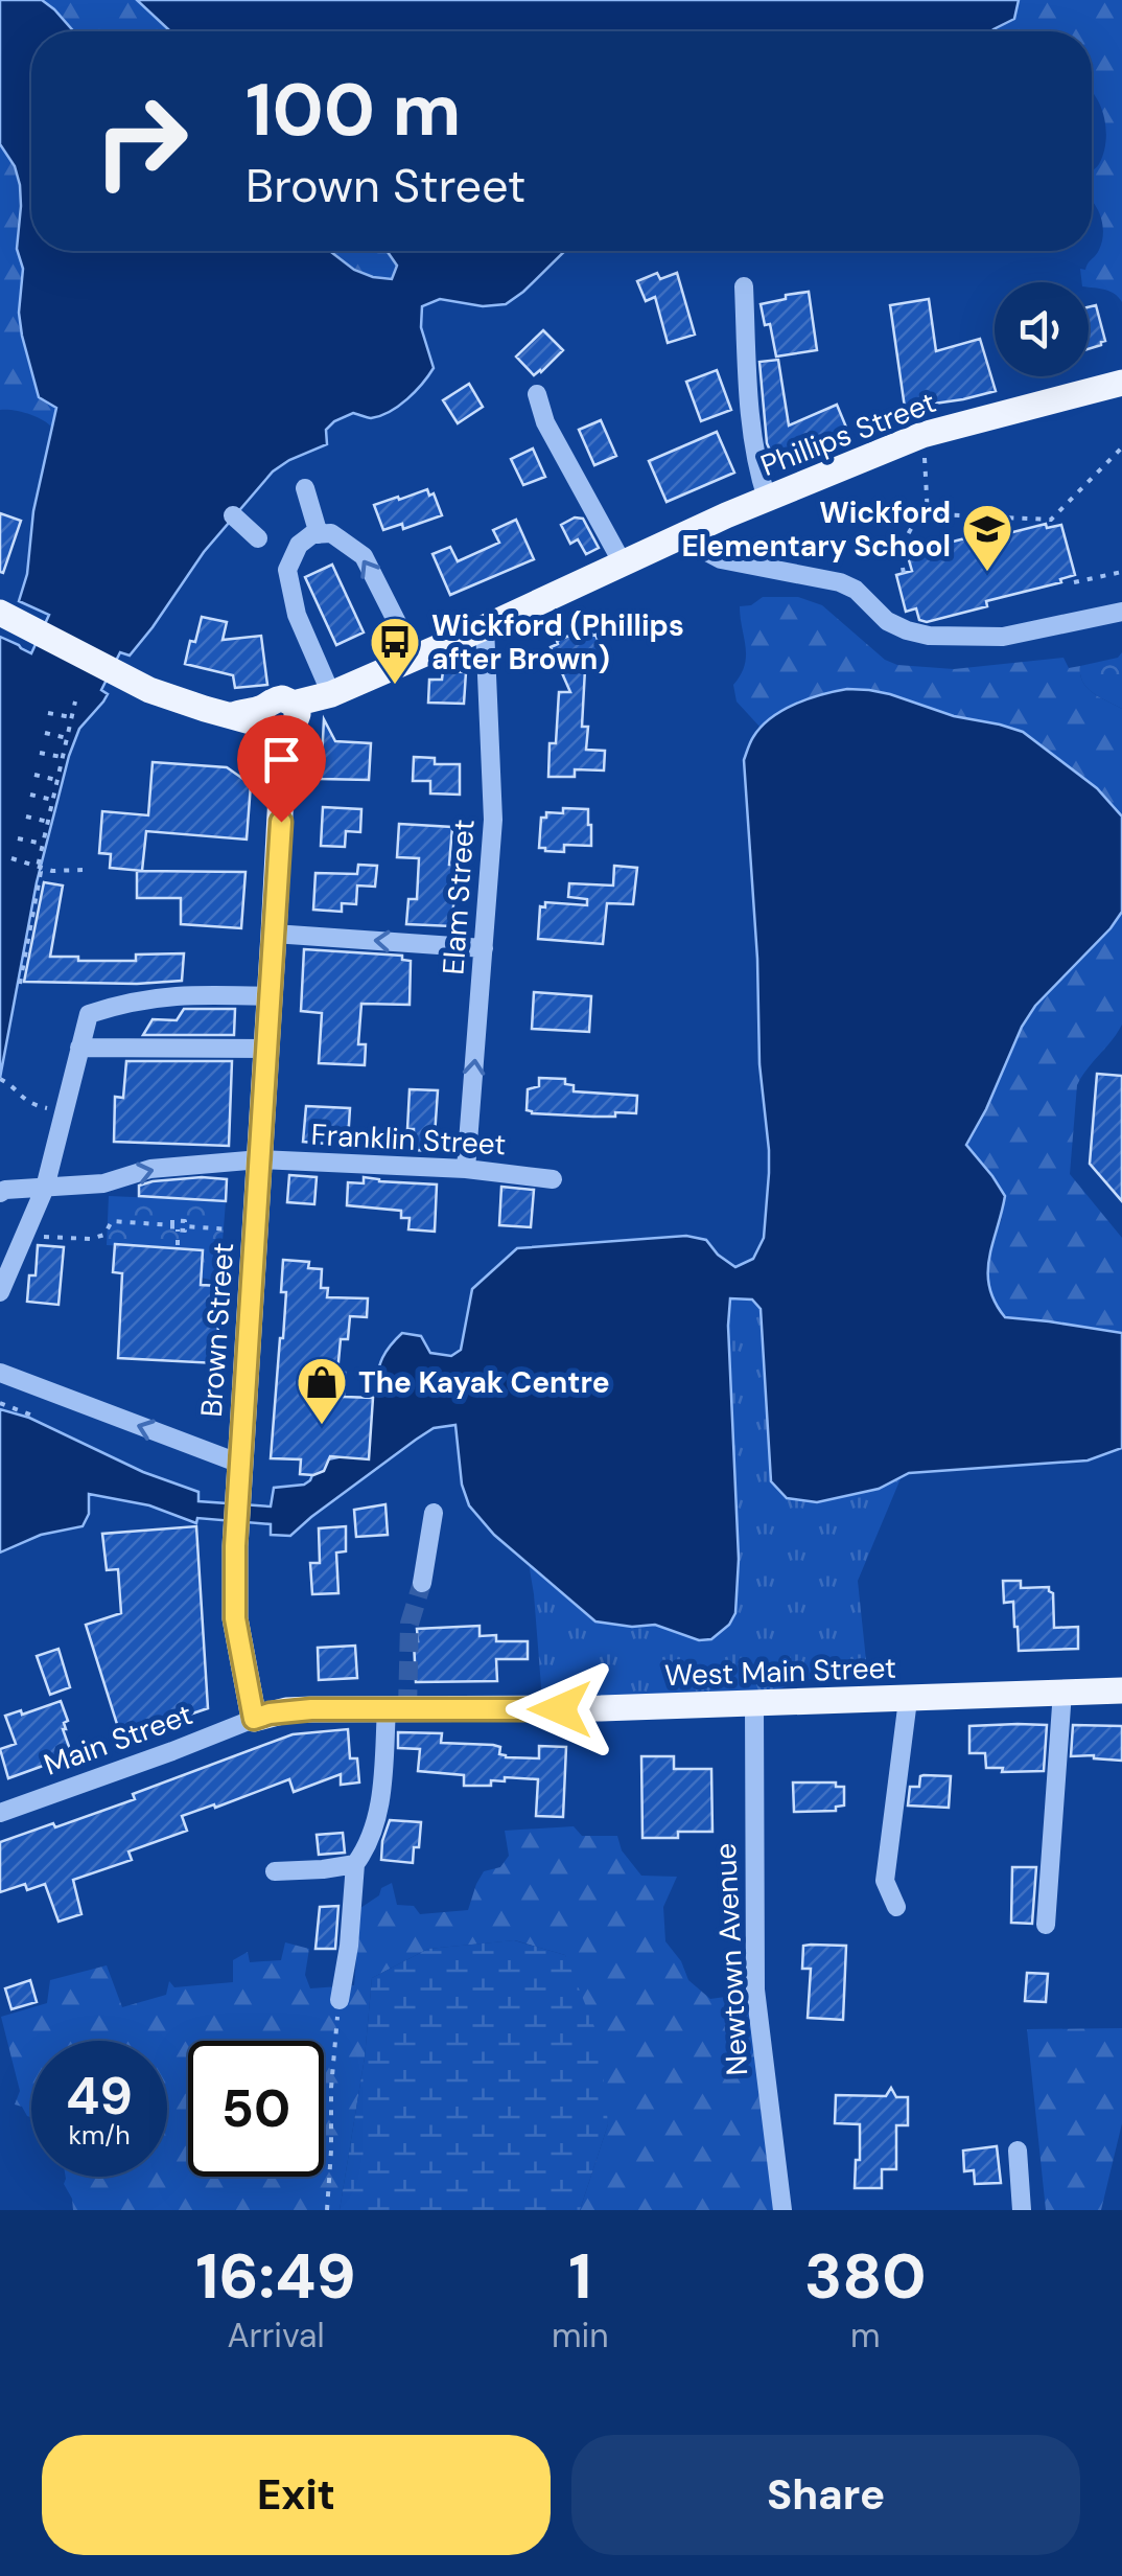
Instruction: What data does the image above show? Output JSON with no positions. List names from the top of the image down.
{
  "streets": {
    "main road": ["Phillips Street", "Brown Street", "West Main Street"],
    "street": [
      "Elam Street",
      "Franklin Street",
      "Main Street",
      "Newtown Avenue"
    ]
  },
  "crossings": [
    ["Phillips Street", "Elam Street"],
    ["Phillips Street", "Brown Street"],
    ["Elam Street", "Franklin Street"],
    ["Franklin Street", "Brown Street"],
    ["Brown Street", "West Main Street"],
    ["Brown Street", "Main Street"],
    ["West Main Street", "Main Street"],
    ["West Main Street", "Newtown Avenue"]
  ],
  "one_way": ["Elam Street"],
  "places": {
    "school or university": ["Wickford Elementary School"],
    "bus stop": ["Wickford (Phillips after Brown)"],
    "shop": ["The Kayak Centre"]
  },
  "page": {
    "turn": ["100 m", "Brown Street"],
    "speed": "49 km/h",
    "limit": "50",
    "eta": [
      "16:49",
      "Arrival",
      "1",
      "min",
      "380",
      "m"
    ],
    "buttons": ["Exit", "Share"]
  }
}
